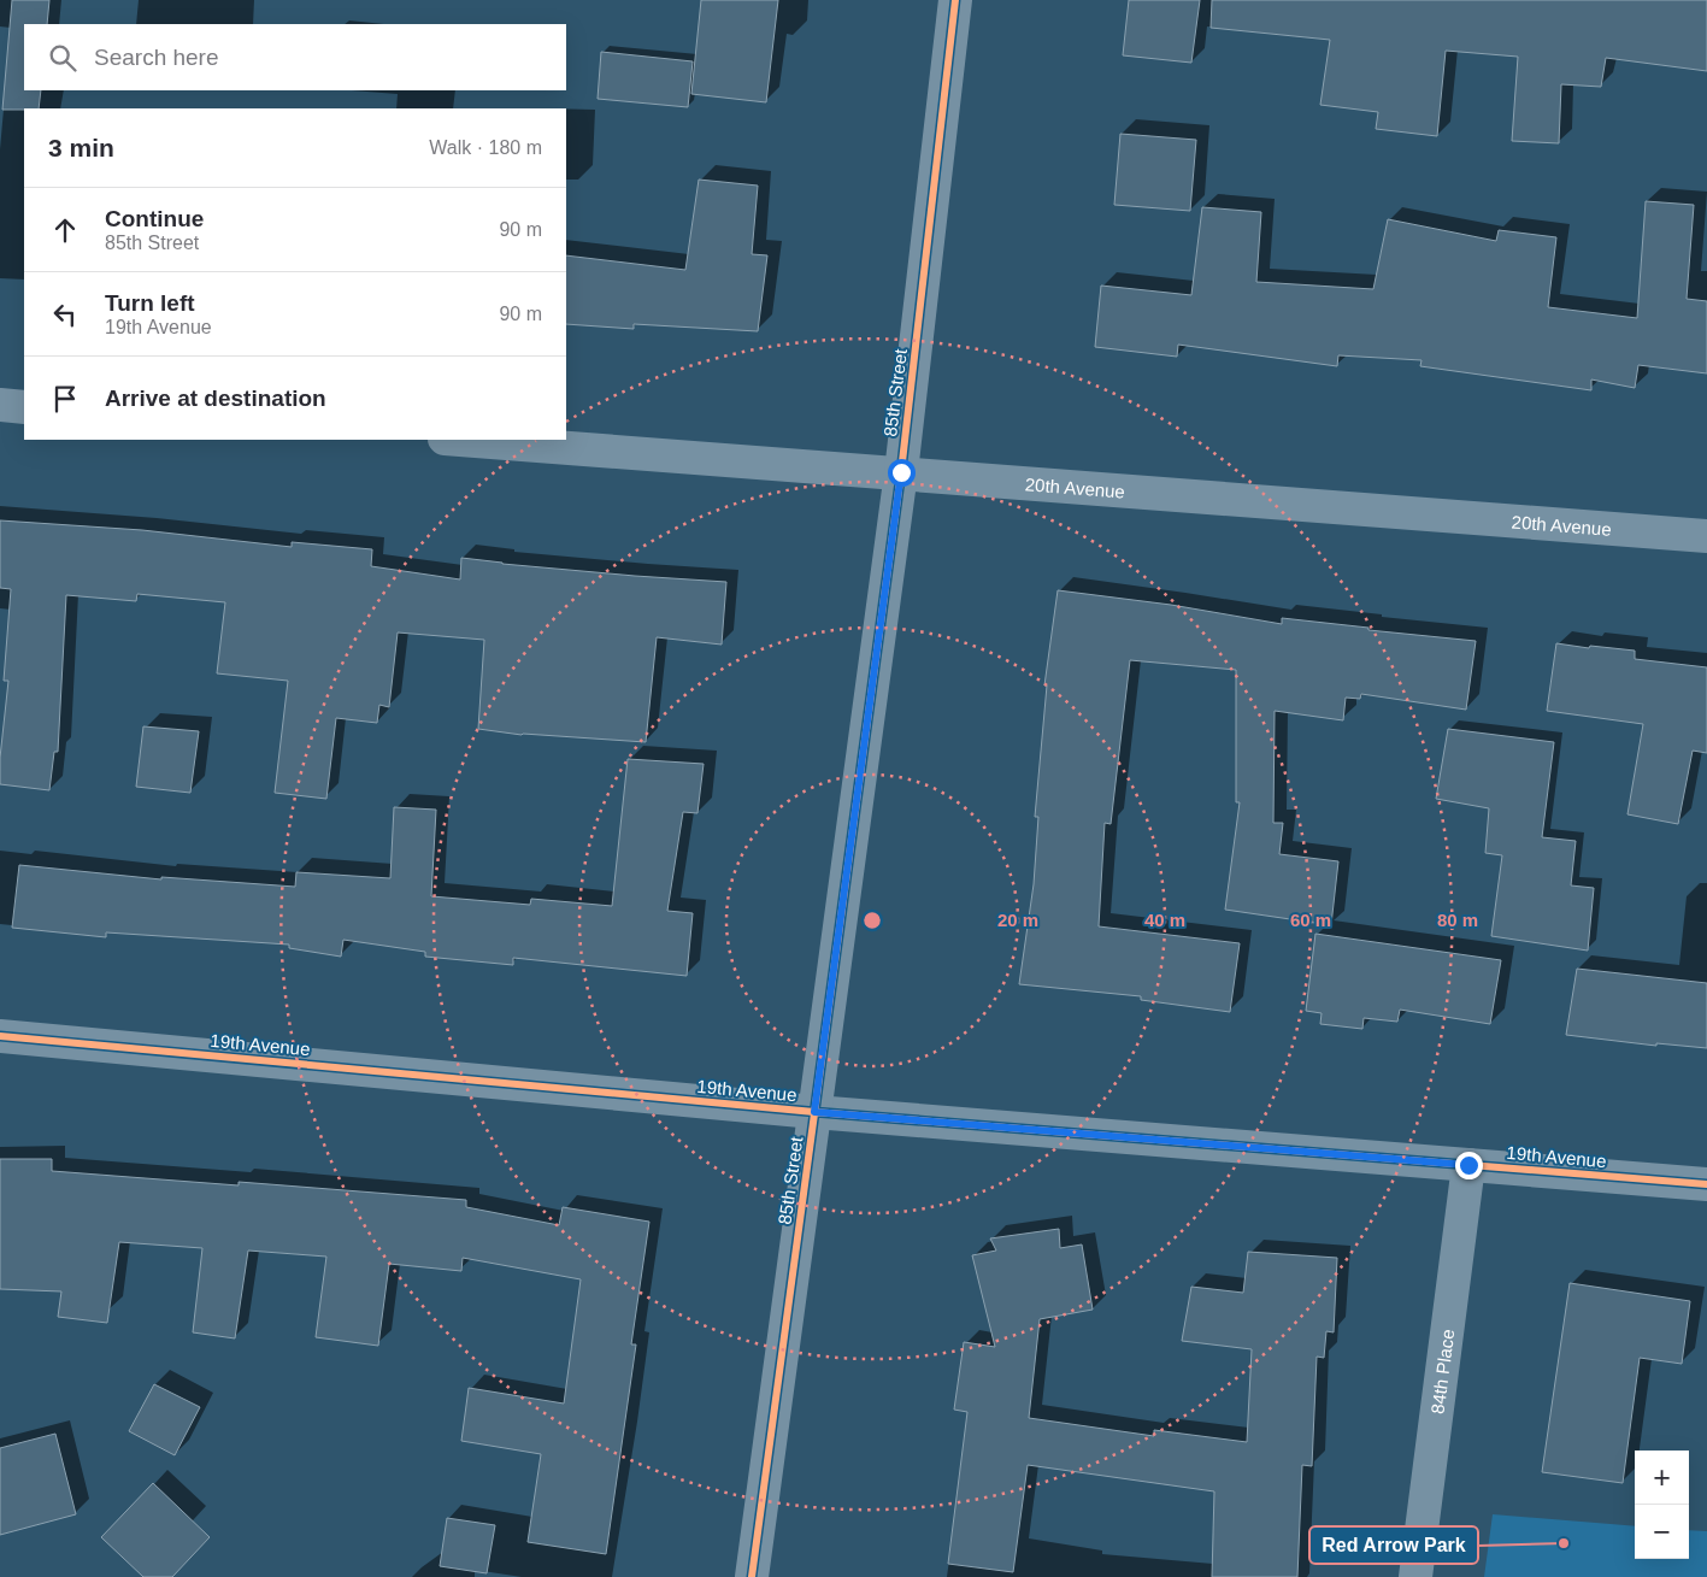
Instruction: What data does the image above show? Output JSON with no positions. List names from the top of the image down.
{
  "streets": {
    "street": [
      "85th Street",
      "20th Avenue",
      "19th Avenue",
      "84th Place"
    ]
  },
  "crossings": [
    ["85th Street", "20th Avenue"],
    ["85th Street", "19th Avenue"],
    ["19th Avenue", "84th Place"]
  ],
  "places": ["Red Arrow Park"],
  "page": {
    "search": "Search here",
    "heading": ["3 min", "Walk · 180 m"],
    "list": [
      ["Continue", "85th Street", "90 m"],
      ["Turn left", "19th Avenue", "90 m"],
      "Arrive at destination"
    ],
    "map_buttons": ["+", "−"]
  },
  "rings": [
    "20 m",
    "40 m",
    "60 m",
    "80 m"
  ]
}
